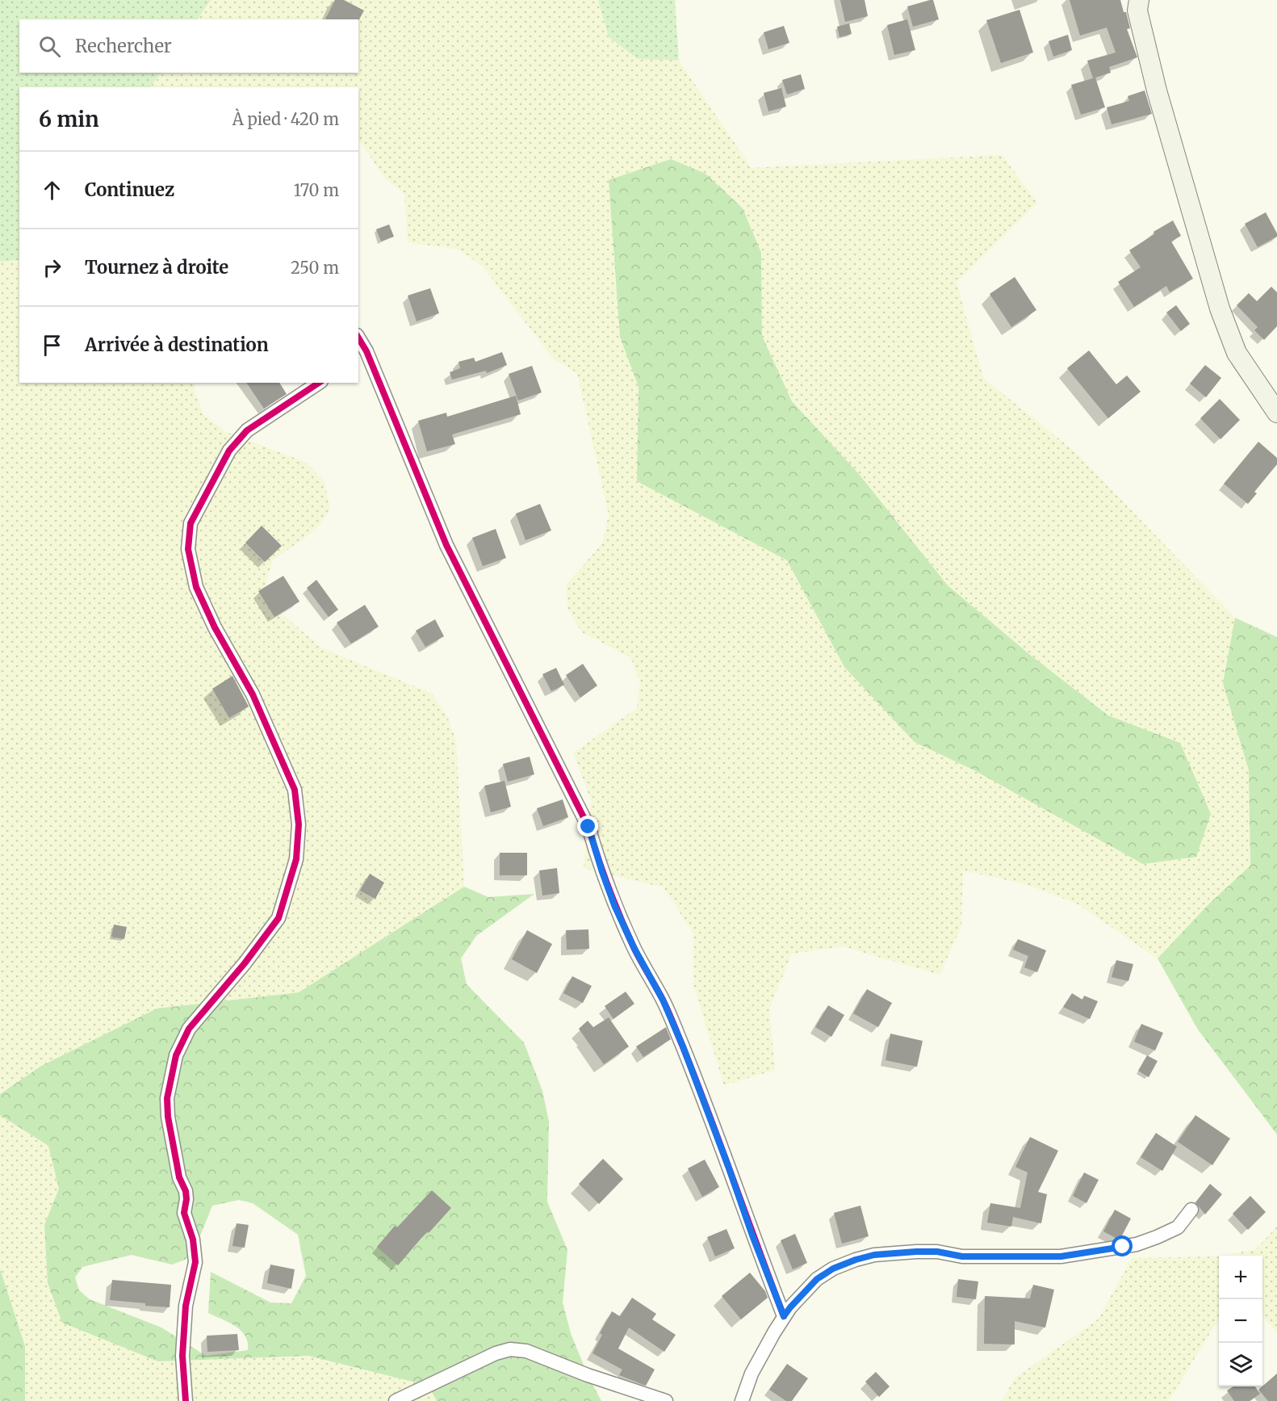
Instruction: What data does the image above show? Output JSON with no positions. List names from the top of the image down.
{
  "page": {
    "search": "Rechercher",
    "heading": ["6 min", "À pied · 420 m"],
    "list": [
      ["Continuez", "170 m"],
      ["Tournez à droite", "250 m"],
      "Arrivée à destination"
    ],
    "map_buttons": ["+", "−"]
  }
}
